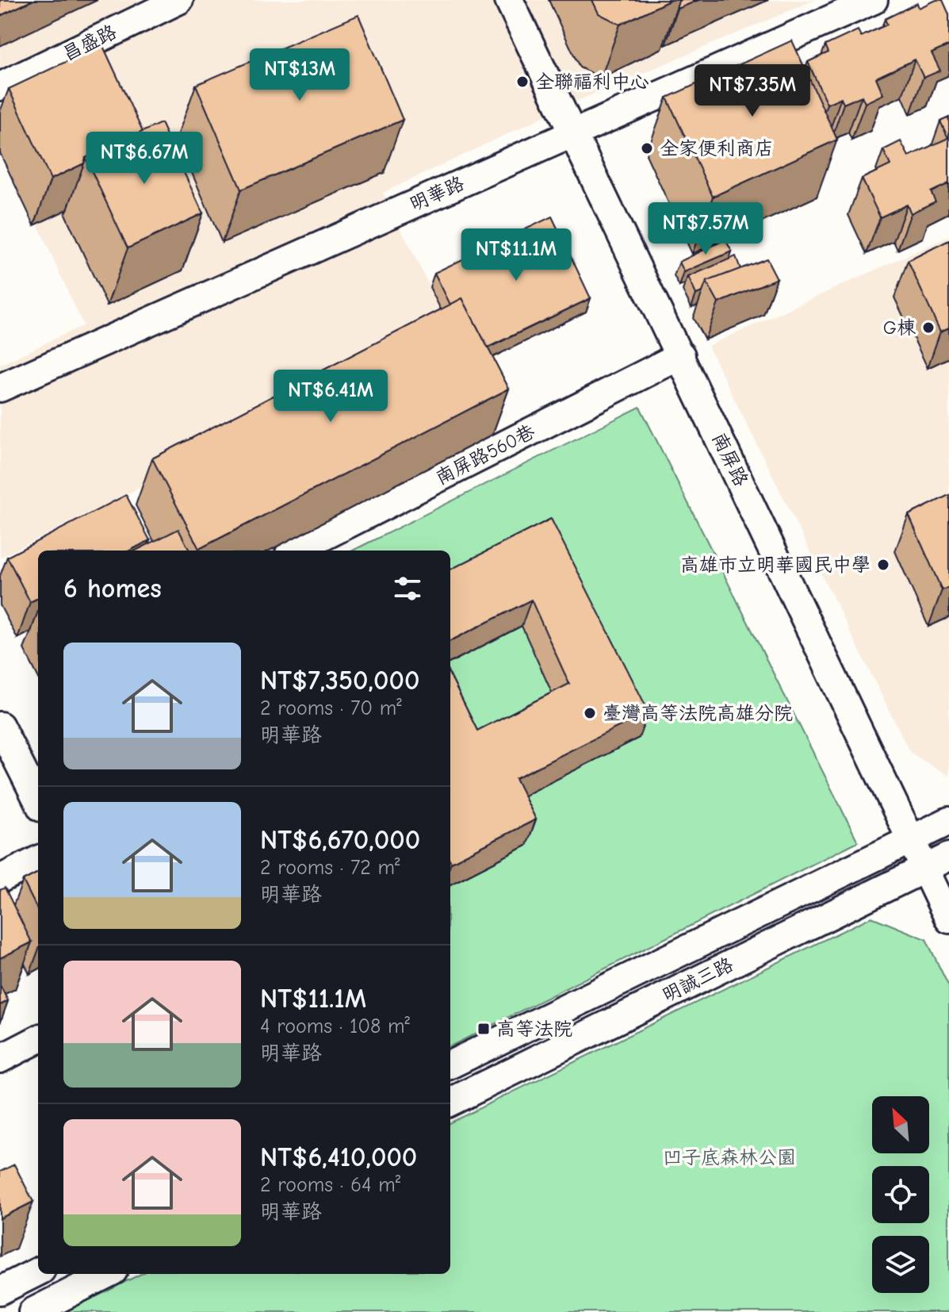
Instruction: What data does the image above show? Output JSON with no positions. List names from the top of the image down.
{
  "streets": {
    "street": [
      "昌盛路",
      "明華路",
      "南屏路560巷",
      "南屏路",
      "明誠三路"
    ]
  },
  "crossings": [
    ["明華路", "南屏路"],
    ["南屏路560巷", "南屏路"],
    ["南屏路", "明誠三路"]
  ],
  "parks": ["凹子底森林公園"],
  "places": {
    "other": [
      "全聯福利中心",
      "全家便利商店",
      "G棟",
      "高雄市立明華國民中學",
      "臺灣高等法院高雄分院"
    ],
    "transit": ["高等法院"]
  },
  "north": "top left",
  "page": {
    "price": [
      "NT$13M",
      "NT$7.35M",
      "NT$6.67M",
      "NT$7.57M",
      "NT$11.1M",
      "NT$6.41M"
    ],
    "heading": "6 homes",
    "list": [
      {
        "name": "NT$7,350,000",
        "note": "2 rooms · 70 m² · 明華路"
      },
      {
        "name": "NT$6,670,000",
        "note": "2 rooms · 72 m² · 明華路"
      },
      {
        "name": "NT$11.1M",
        "note": "4 rooms · 108 m² · 明華路"
      },
      {
        "name": "NT$6,410,000",
        "note": "2 rooms · 64 m² · 明華路"
      }
    ]
  }
}
